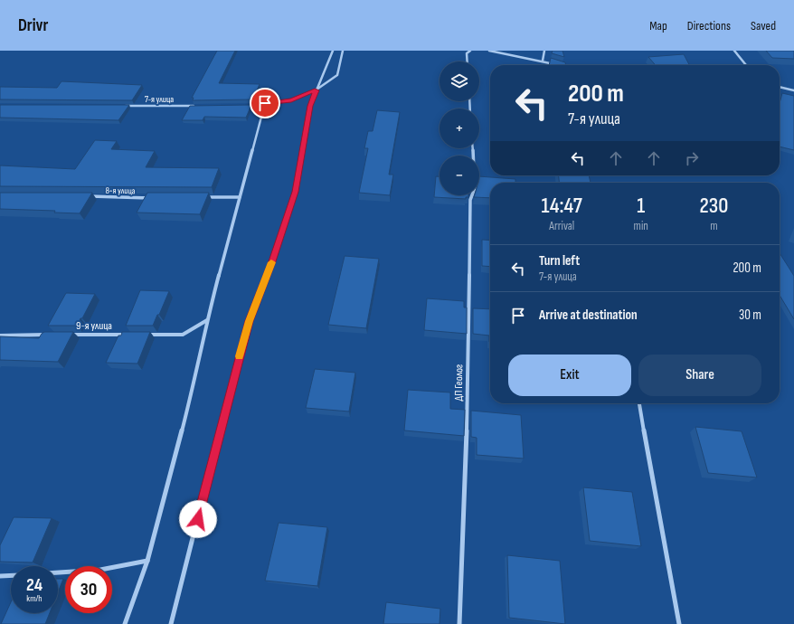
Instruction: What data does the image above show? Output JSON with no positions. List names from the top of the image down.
{
  "streets": {
    "street": [
      "7-я улица",
      "8-я улица",
      "9-я улица",
      "ДП Геолог"
    ]
  },
  "page": {
    "header": "Drivr",
    "nav": ["Map", "Directions", "Saved"],
    "map_buttons": ["+", "−"],
    "turn": ["200 m", "7-я улица"],
    "eta": [
      "14:47",
      "Arrival",
      "1",
      "min",
      "230",
      "m"
    ],
    "list": [
      {
        "name": "Turn left",
        "note": "7-я улица",
        "value": "200 m"
      },
      {
        "name": "Arrive at destination",
        "value": "30 m"
      }
    ],
    "buttons": ["Exit", "Share"],
    "speed": "24 km/h",
    "limit": "30"
  }
}
